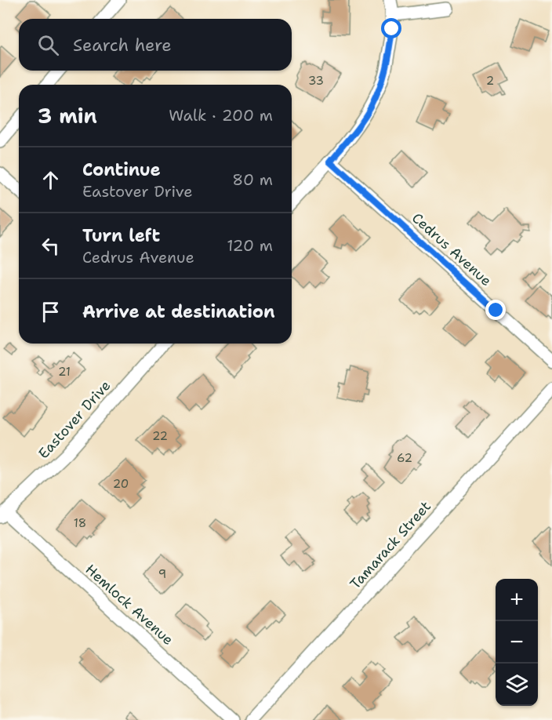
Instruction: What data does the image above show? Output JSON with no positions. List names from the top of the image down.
{
  "streets": {
    "street": [
      "Cedrus Avenue",
      "Eastover Drive",
      "Tamarack Street",
      "Hemlock Avenue"
    ]
  },
  "crossings": [
    ["Eastover Drive", "Hemlock Avenue"]
  ],
  "house_numbers": [
    "33",
    "2",
    "21",
    "22",
    "62",
    "20",
    "18",
    "9"
  ],
  "page": {
    "search": "Search here",
    "heading": ["3 min", "Walk · 200 m"],
    "list": [
      ["Continue", "Eastover Drive", "80 m"],
      ["Turn left", "Cedrus Avenue", "120 m"],
      "Arrive at destination"
    ],
    "map_buttons": ["+", "−"]
  }
}
